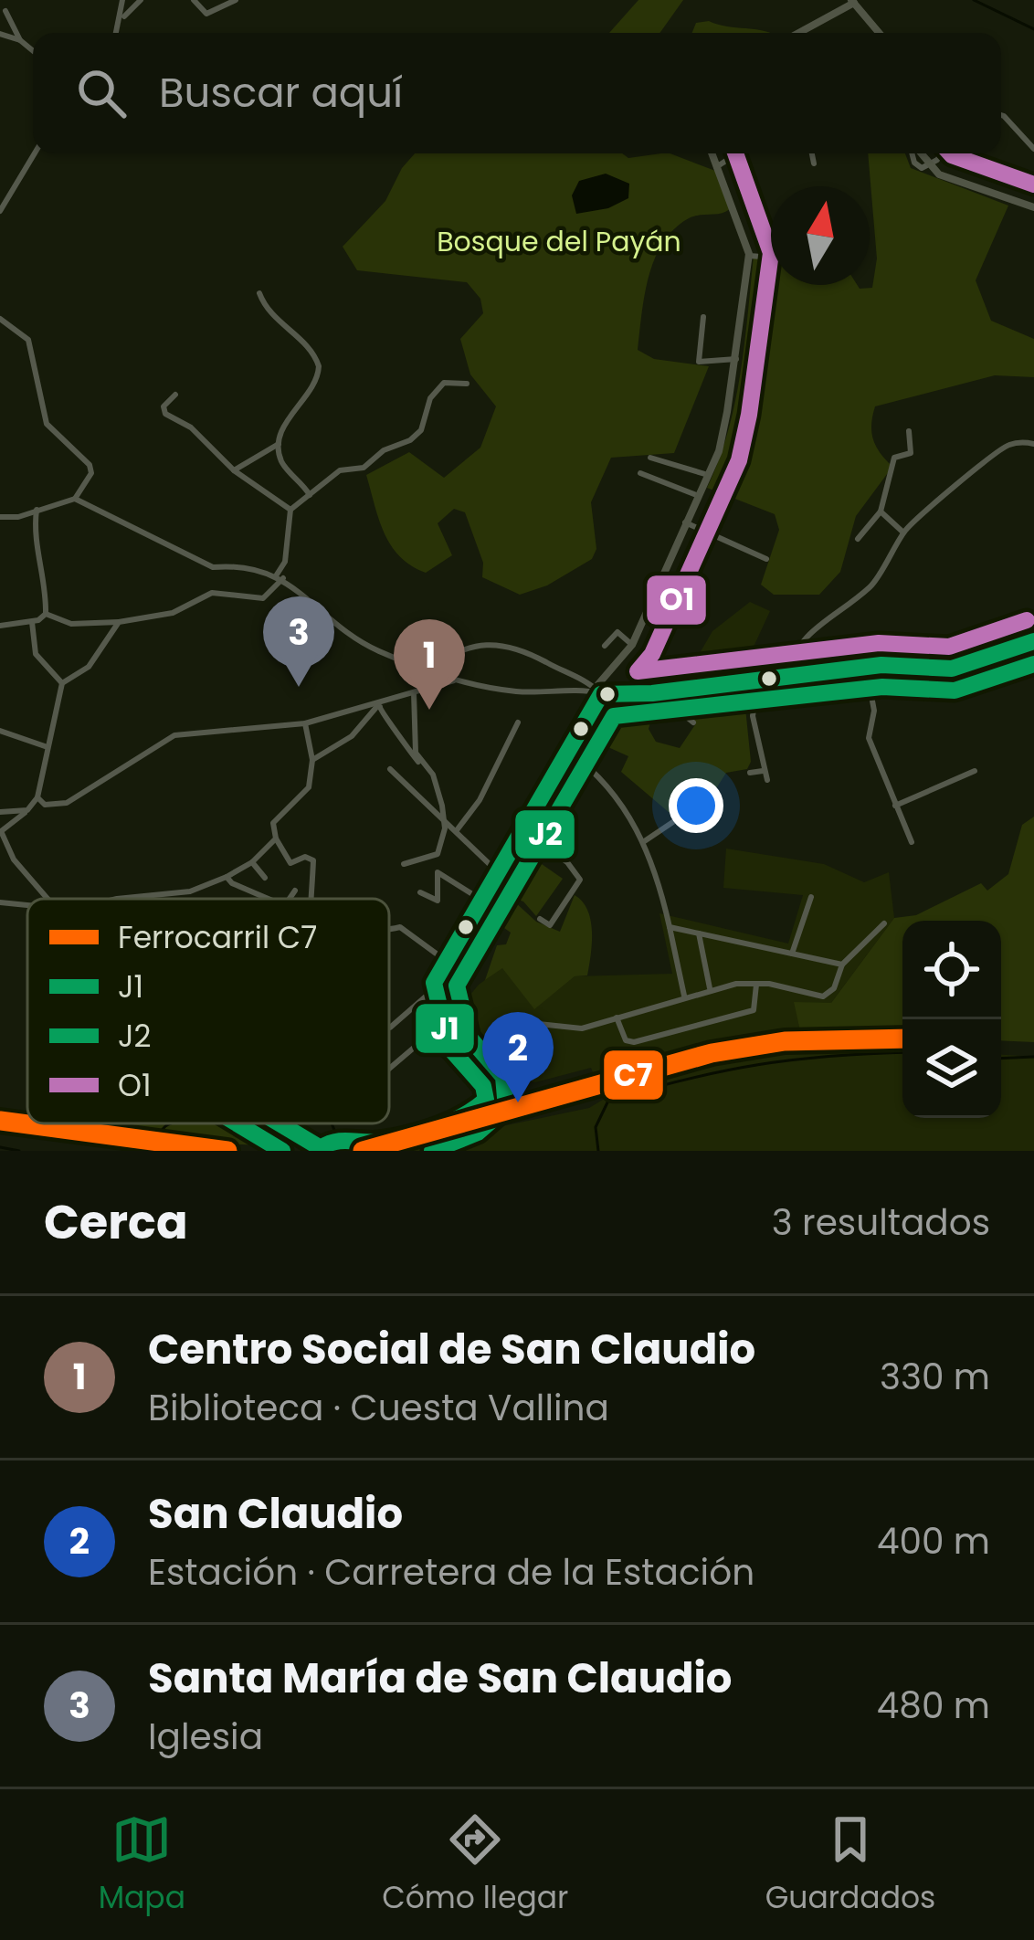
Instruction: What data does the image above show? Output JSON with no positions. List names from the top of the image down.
{
  "parks": ["Bosque del Payán"],
  "lines": [
    "transit line O1",
    "transit line J1",
    "transit line J2",
    "rail line C7"
  ],
  "legend": [
    "Ferrocarril C7",
    "J1",
    "J2",
    "O1"
  ],
  "north": "top",
  "page": {
    "search": "Buscar aquí",
    "pins": ["3", "1", "2"],
    "heading": ["Cerca", "3 resultados"],
    "list": [
      {
        "mark": "1",
        "name": "Centro Social de San Claudio",
        "note": "Biblioteca · Cuesta Vallina",
        "value": "330 m"
      },
      {
        "mark": "2",
        "name": "San Claudio",
        "note": "Estación · Carretera de la Estación",
        "value": "400 m"
      },
      {
        "mark": "3",
        "name": "Santa María de San Claudio",
        "note": "Iglesia",
        "value": "480 m"
      }
    ],
    "nav": ["Mapa", "Cómo llegar", "Guardados"]
  }
}
